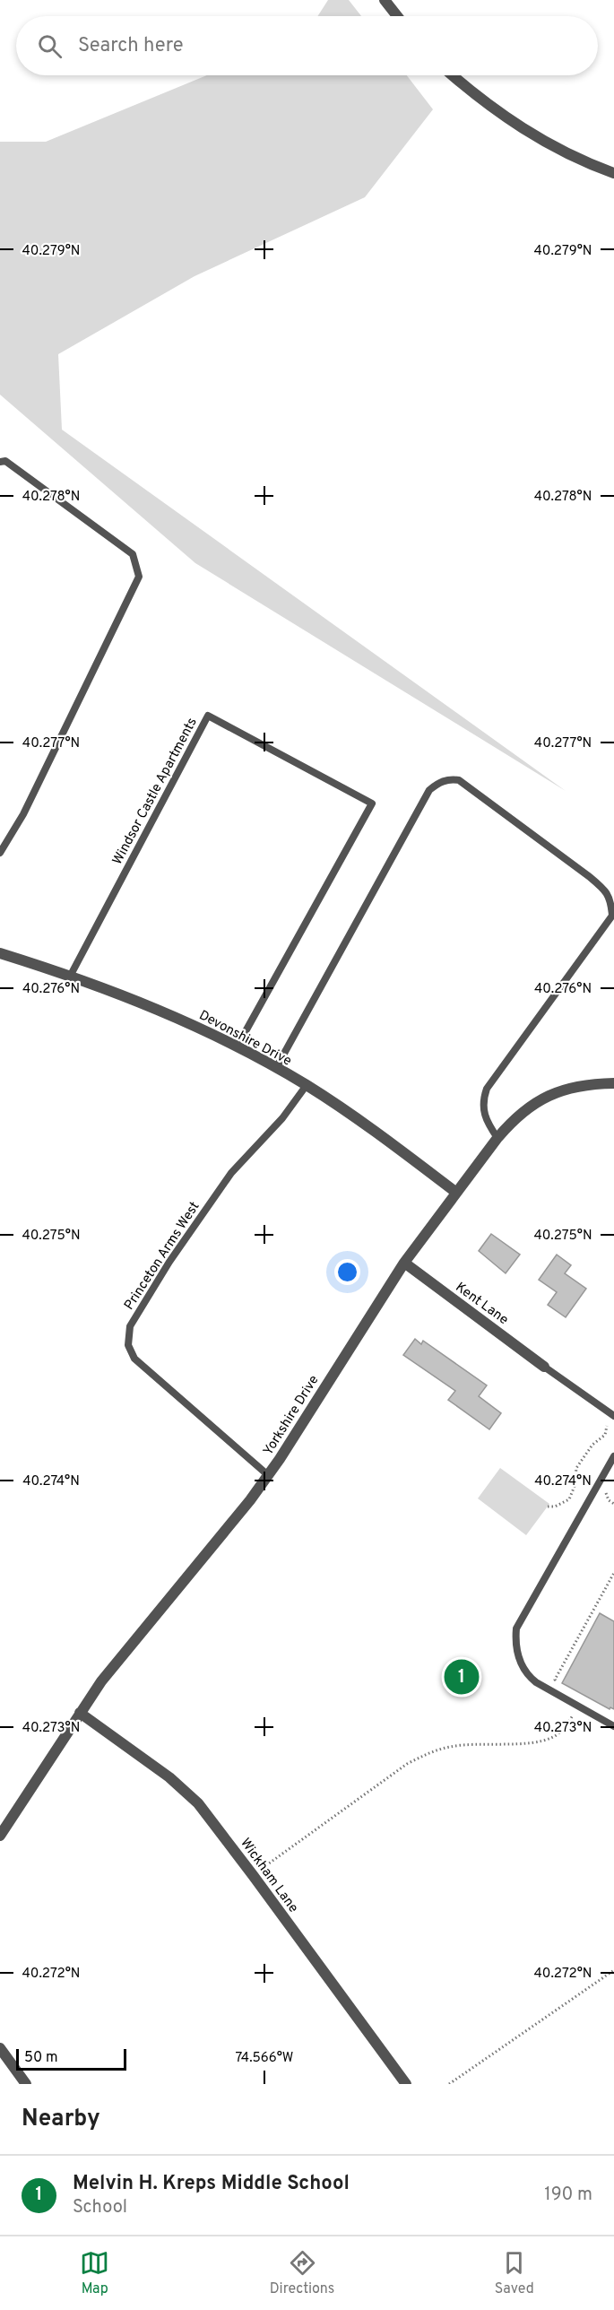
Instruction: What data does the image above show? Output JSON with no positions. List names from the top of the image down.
{
  "streets": {
    "street": [
      "Devonshire Drive",
      "Kent Lane",
      "Yorkshire Drive",
      "Wickham Lane"
    ],
    "lane": ["Windsor Castle Apartments", "Princeton Arms West"]
  },
  "crossings": [
    ["Windsor Castle Apartments", "Devonshire Drive"],
    ["Devonshire Drive", "Princeton Arms West"],
    ["Devonshire Drive", "Yorkshire Drive"],
    ["Princeton Arms West", "Yorkshire Drive"],
    ["Kent Lane", "Yorkshire Drive"],
    ["Yorkshire Drive", "Wickham Lane"]
  ],
  "scale_bar": "50 m",
  "page": {
    "search": "Search here",
    "pins": "1",
    "scale": "50 m",
    "heading": "Nearby",
    "list": [
      {
        "mark": "1",
        "name": "Melvin H. Kreps Middle School",
        "note": "School",
        "value": "190 m"
      }
    ],
    "nav": ["Map", "Directions", "Saved"]
  },
  "coordinates": [
    "40.279°N",
    "40.278°N",
    "40.277°N",
    "40.276°N",
    "40.275°N",
    "40.274°N",
    "40.273°N",
    "40.272°N",
    "74.566°W"
  ]
}
